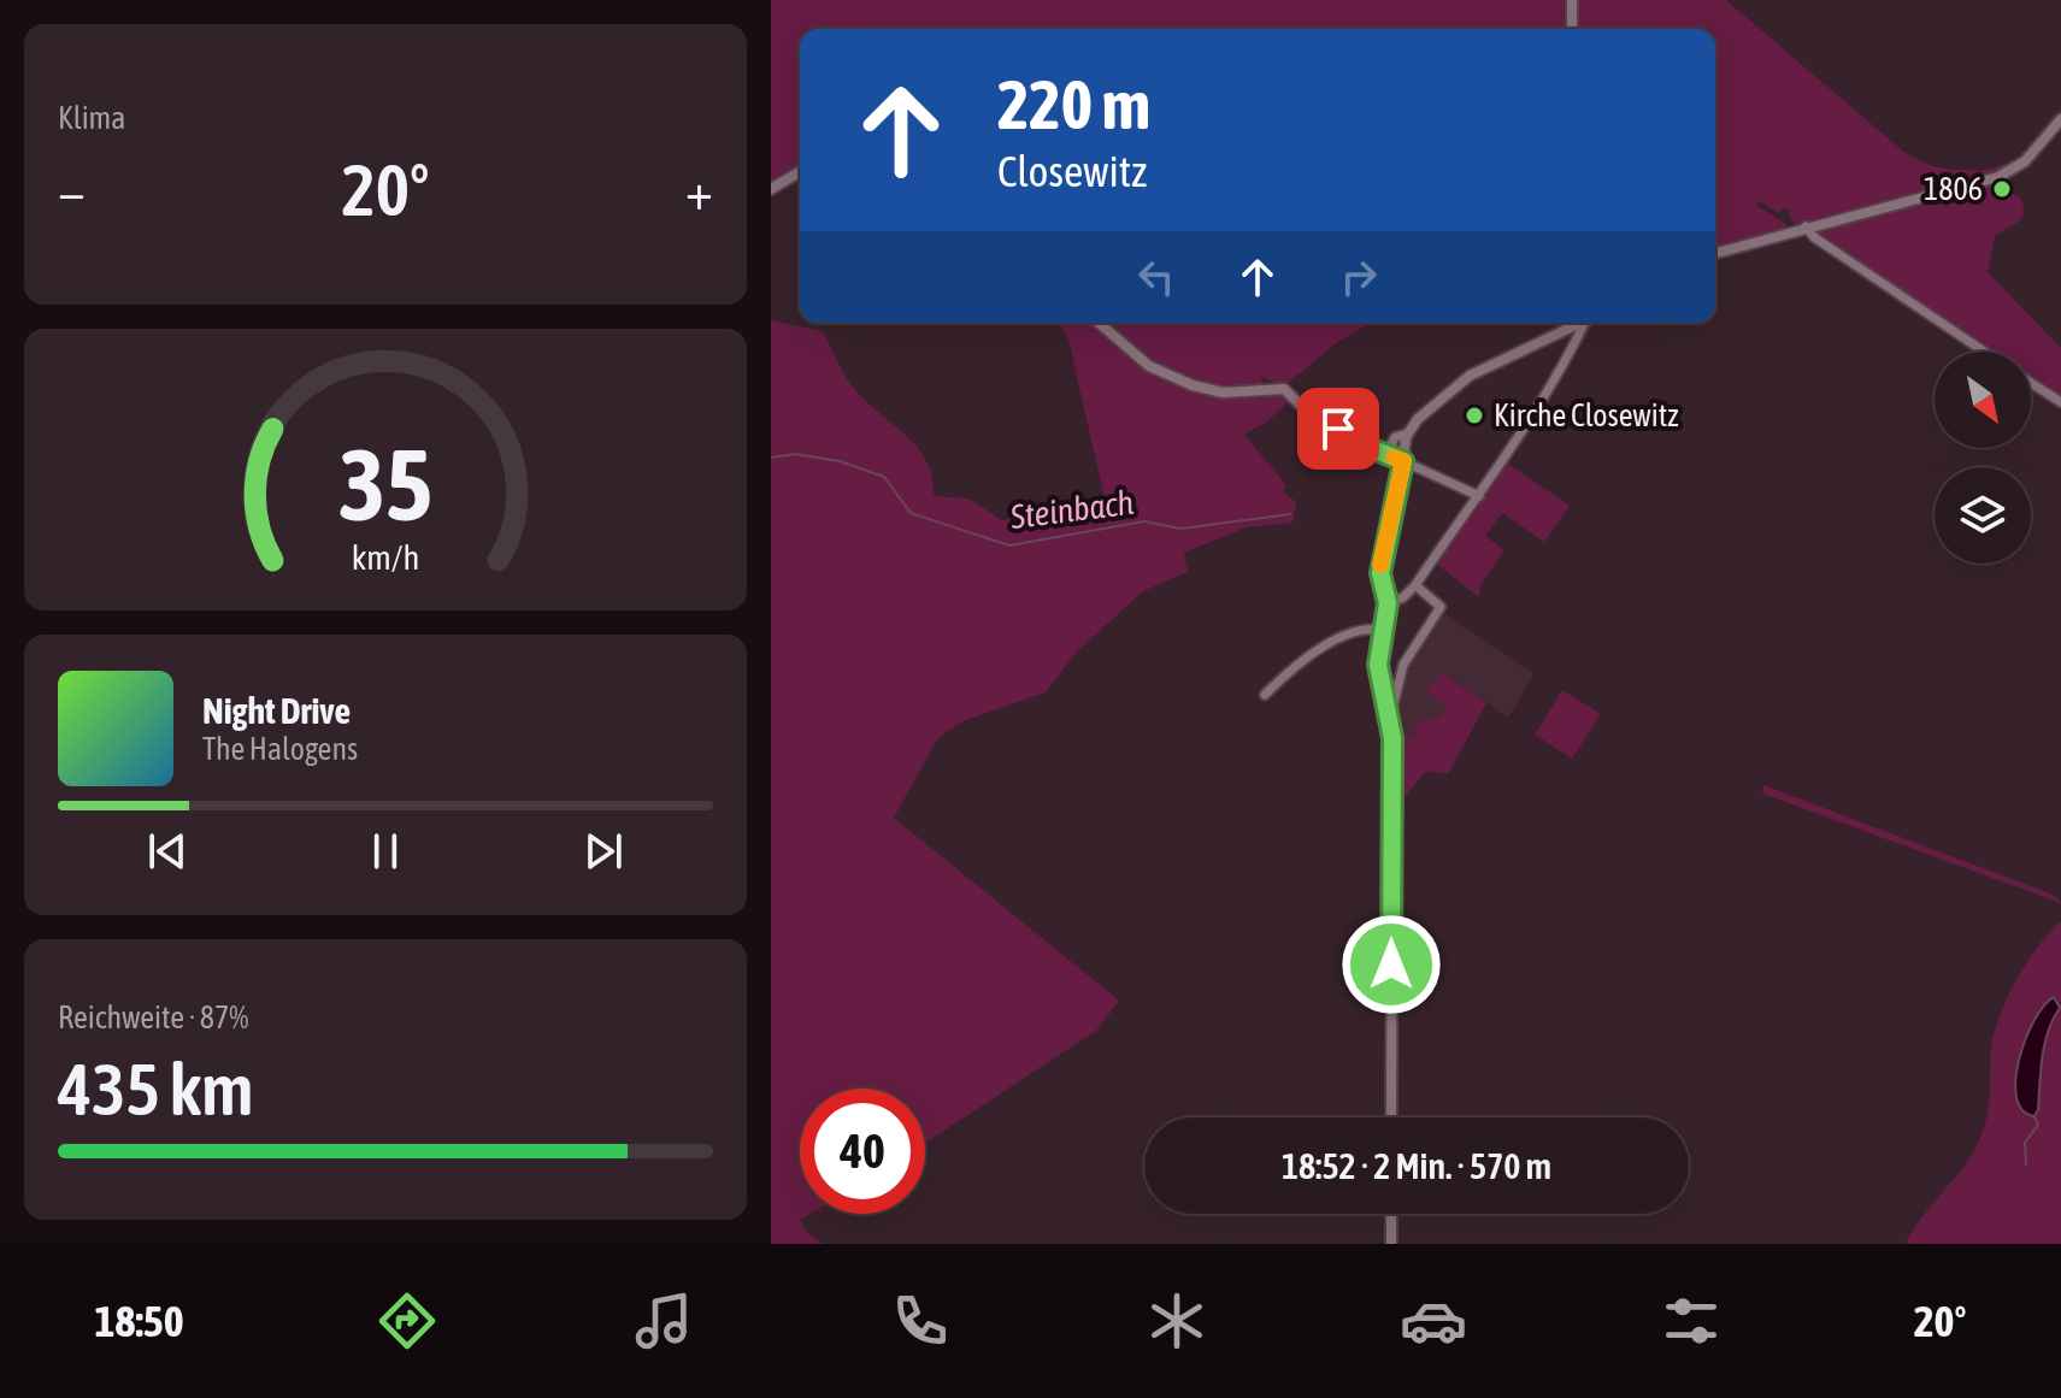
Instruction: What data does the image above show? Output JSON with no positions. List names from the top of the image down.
{
  "water": ["Steinbach"],
  "places": ["1806", "Kirche Closewitz"],
  "north": "bottom right",
  "page": {
    "tile": [
      "Klima",
      ["Reichweite · 87%", "435 km"]
    ],
    "turn": ["220 m", "Closewitz"],
    "heat": ["−", "20°", "+"],
    "song": ["Night Drive", "The Halogens"],
    "limit": "40",
    "trip": "18:52 · 2 Min. · 570 m",
    "tabs": ["18:50", "20°"],
    "gauge": ["35", "km/h"]
  }
}
